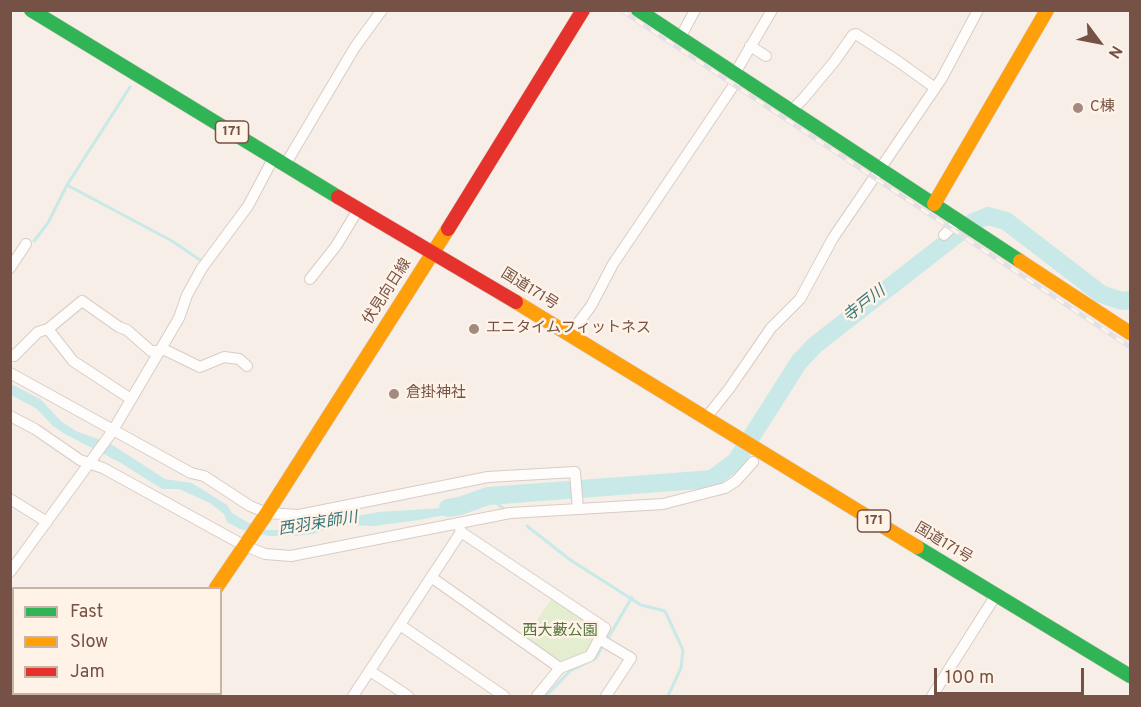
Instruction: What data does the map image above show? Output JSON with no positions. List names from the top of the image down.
{
  "streets": {
    "main road": ["171", "国道171号", "伏見向日線"]
  },
  "crossings": [
    ["国道171号", "伏見向日線"]
  ],
  "water": ["寺戸川", "西羽束師川"],
  "parks": ["西大藪公園"],
  "places": ["C棟", "エニタイムフィットネス", "倉掛神社"],
  "legend": ["Fast", "Slow", "Jam"],
  "scale_bar": "100 m",
  "north": "bottom right"
}
